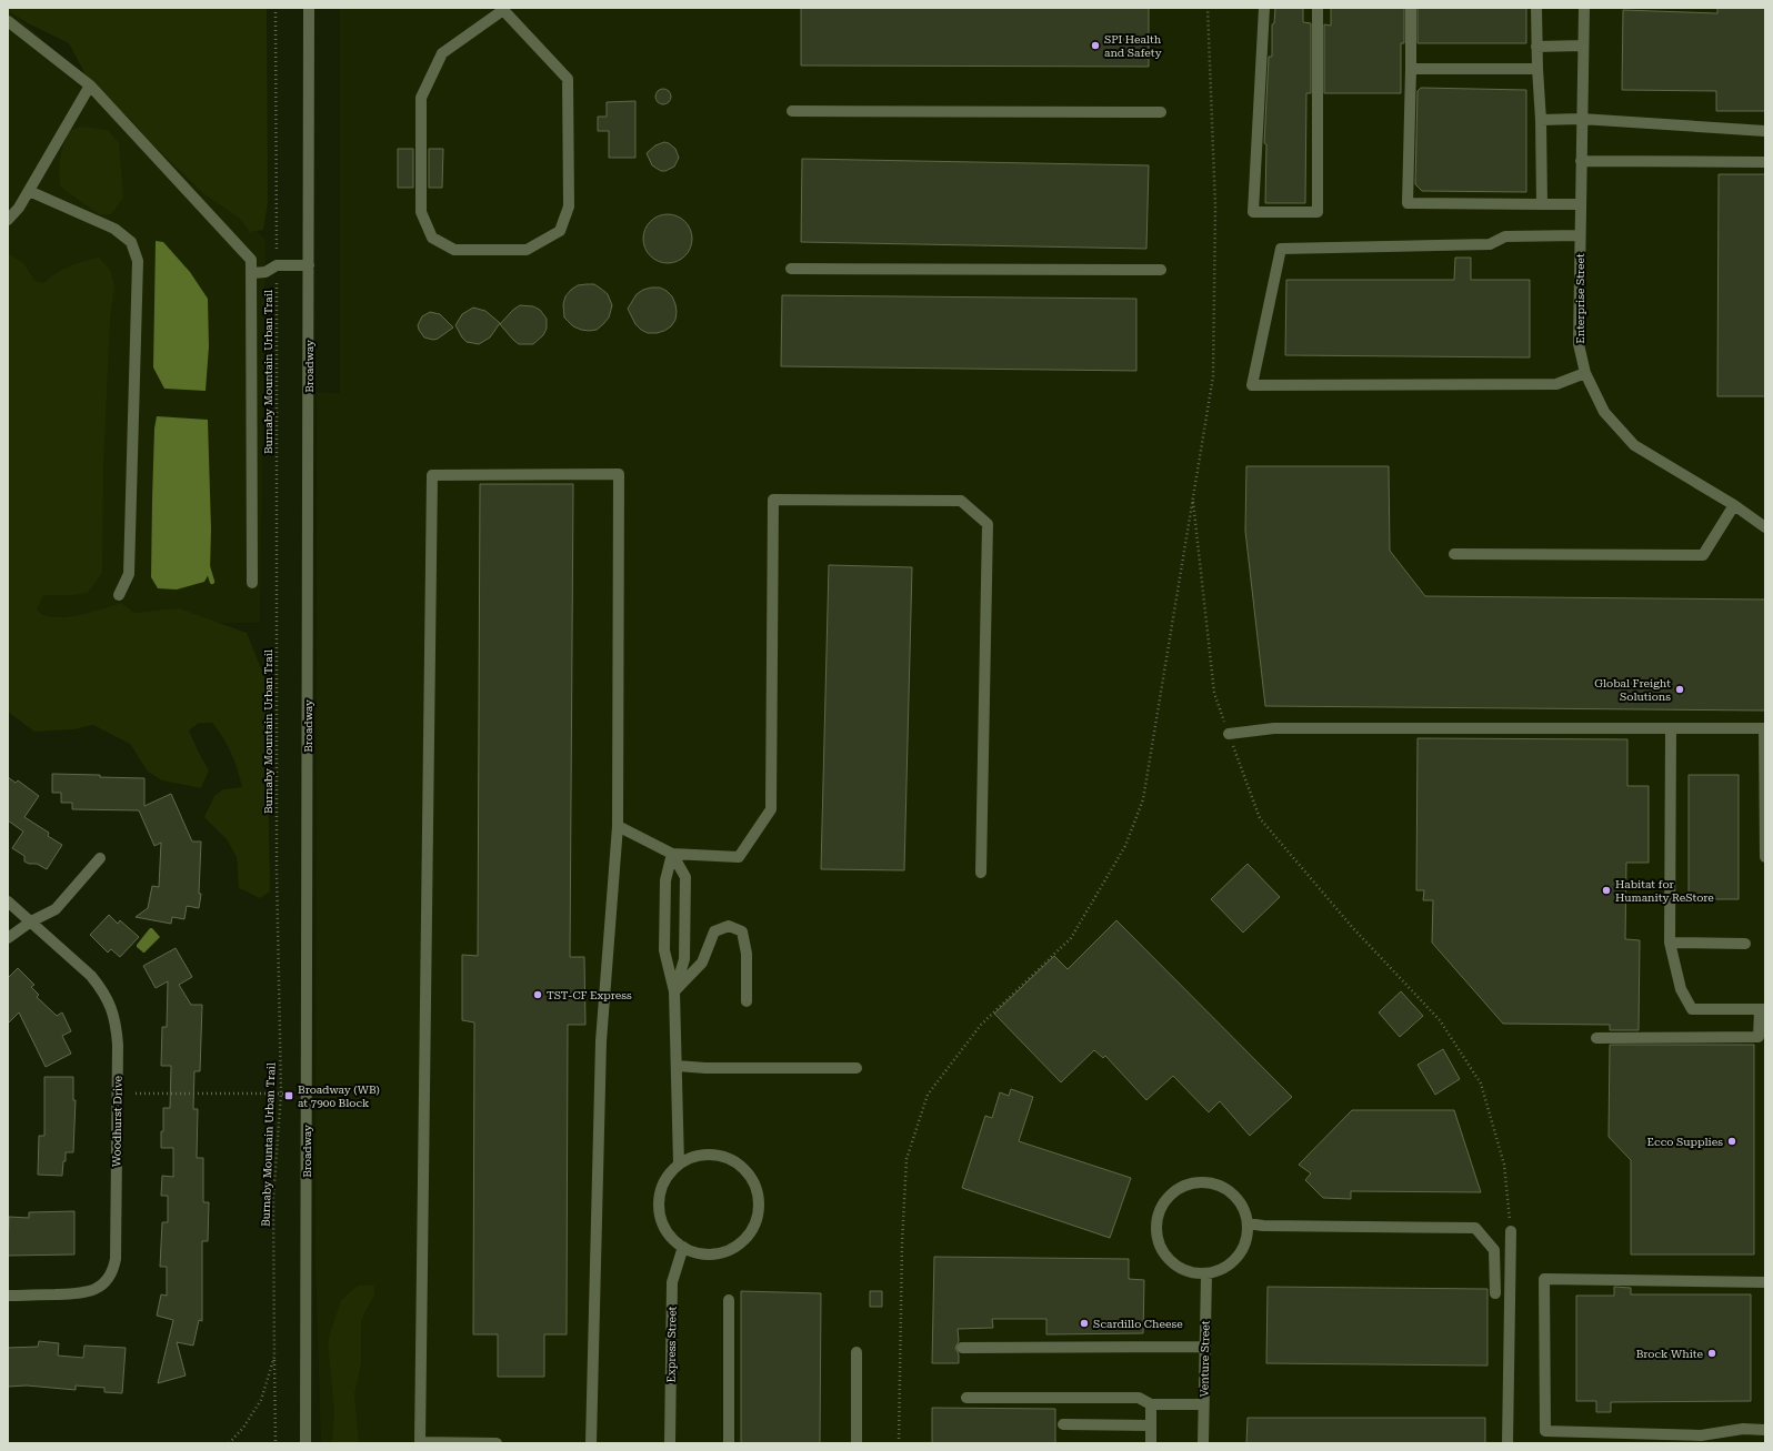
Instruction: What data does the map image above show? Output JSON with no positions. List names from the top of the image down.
{
  "streets": {
    "street": [
      "Enterprise Street",
      "Broadway",
      "Woodhurst Drive",
      "Express Street",
      "Venture Street"
    ],
    "path": ["Burnaby Mountain Urban Trail"]
  },
  "places": {
    "other": [
      "SPI Health and Safety",
      "Global Freight Solutions",
      "Habitat for Humanity ReStore",
      "TST-CF Express",
      "Ecco Supplies",
      "Scardillo Cheese",
      "Brock White"
    ],
    "transit": ["Broadway (WB) at 7900 Block"]
  }
}
